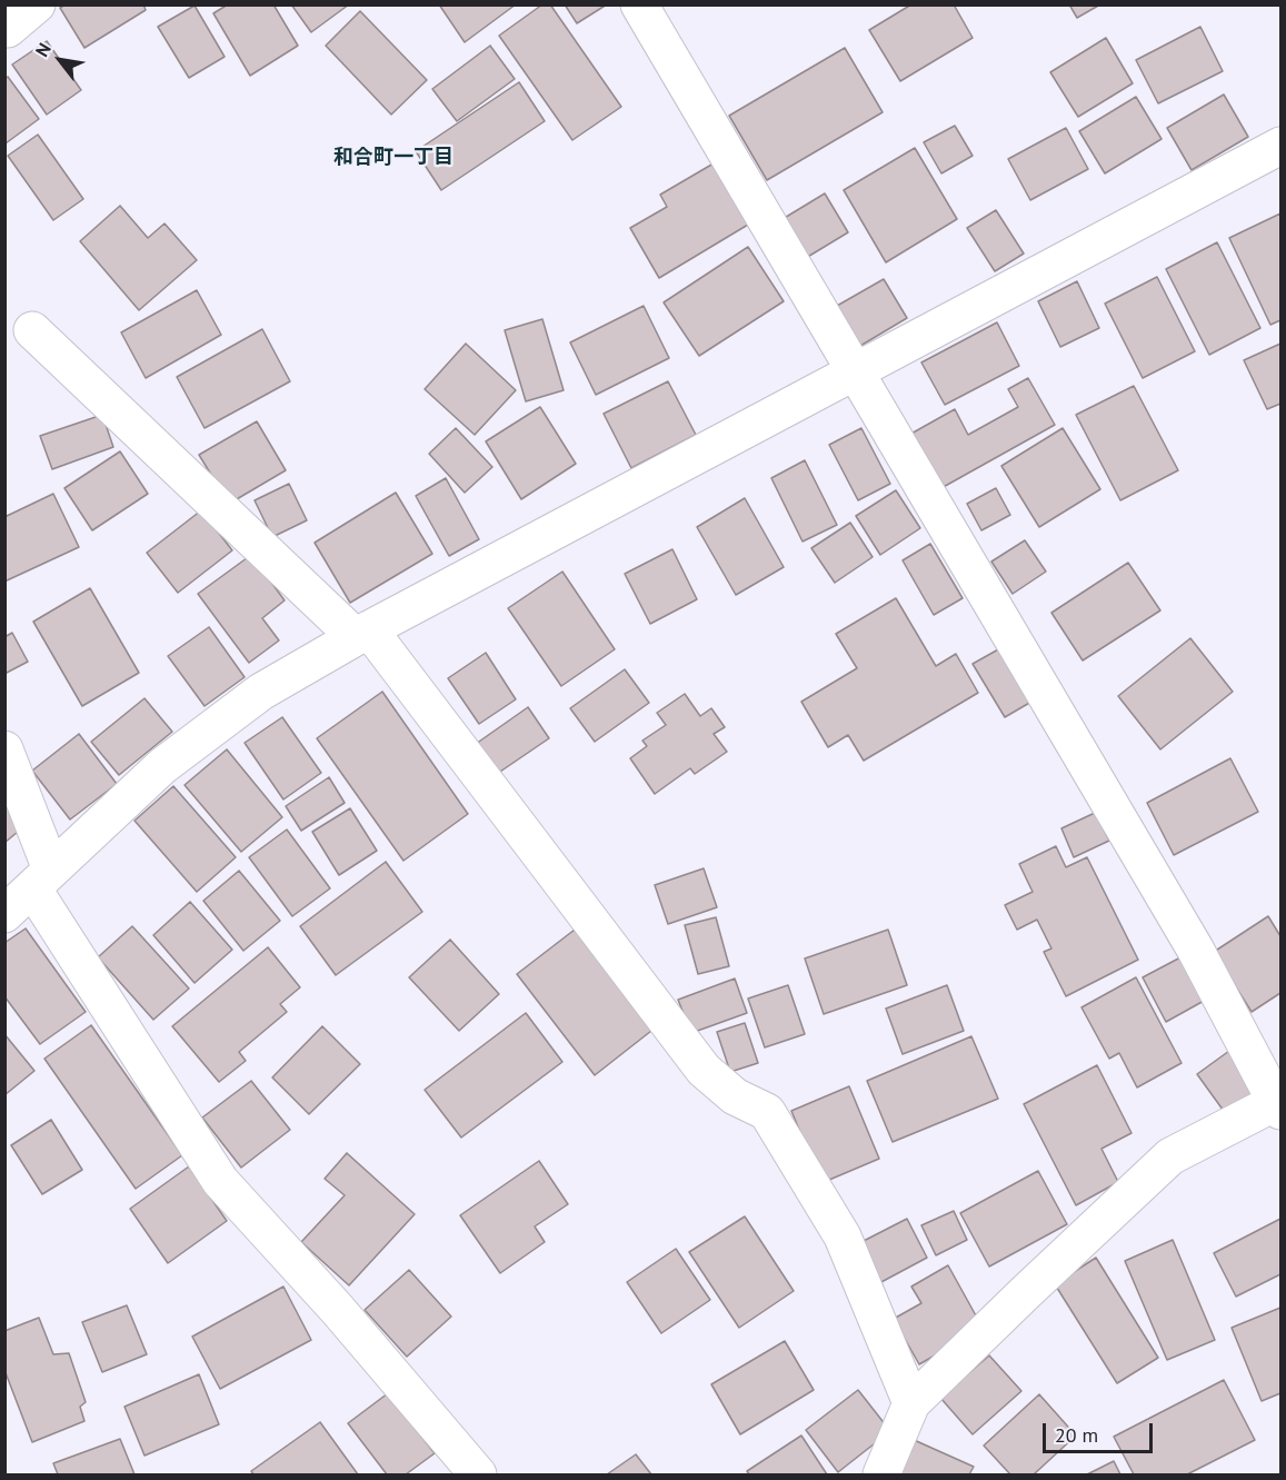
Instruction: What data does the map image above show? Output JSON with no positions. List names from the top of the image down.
{
  "districts": ["和合町一丁目"],
  "scale_bar": "20 m",
  "north": "top left"
}
